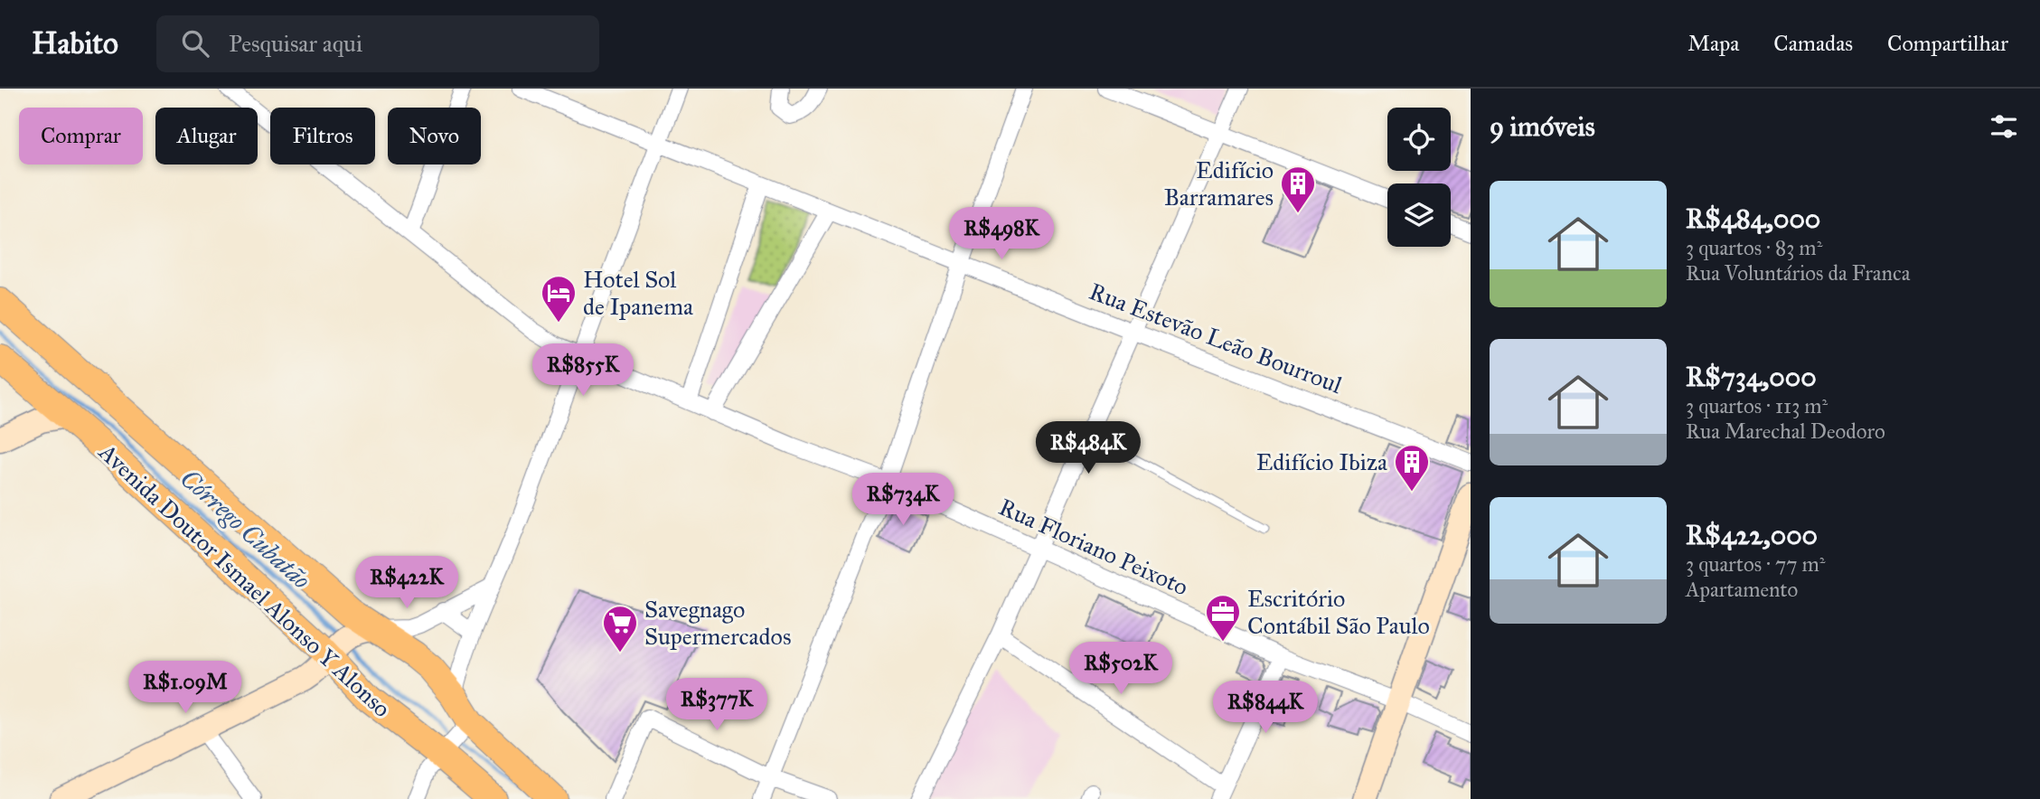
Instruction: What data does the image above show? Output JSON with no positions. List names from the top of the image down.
{
  "streets": {
    "main road": ["Avenida Doutor Ismael Alonso Y Alonso"],
    "street": ["Rua Estevão Leão Bourroul", "Rua Floriano Peixoto"]
  },
  "water": ["Córrego Cubatão"],
  "places": {
    "building": ["Edifício Barramares", "Edifício Ibiza"],
    "hotel": ["Hotel Sol de Ipanema"],
    "office": ["Escritório Contábil São Paulo"],
    "supermarket": ["Savegnago Supermercados"]
  },
  "page": {
    "header": "Habito",
    "search": "Pesquisar aqui",
    "nav": ["Mapa", "Camadas", "Compartilhar"],
    "heading": "9 imóveis",
    "chip": [
      "Comprar",
      "Alugar",
      "Filtros",
      "Novo"
    ],
    "list": [
      {
        "name": "R$484,000",
        "note": "3 quartos · 83 m² · Rua Voluntários da Franca"
      },
      {
        "name": "R$734,000",
        "note": "3 quartos · 113 m² · Rua Marechal Deodoro"
      },
      {
        "name": "R$422,000",
        "note": "3 quartos · 77 m² · Apartamento"
      }
    ],
    "price": [
      "R$498K",
      "R$855K",
      "R$484K",
      "R$734K",
      "R$422K",
      "R$502K",
      "R$1.09M",
      "R$377K",
      "R$844K"
    ]
  }
}
